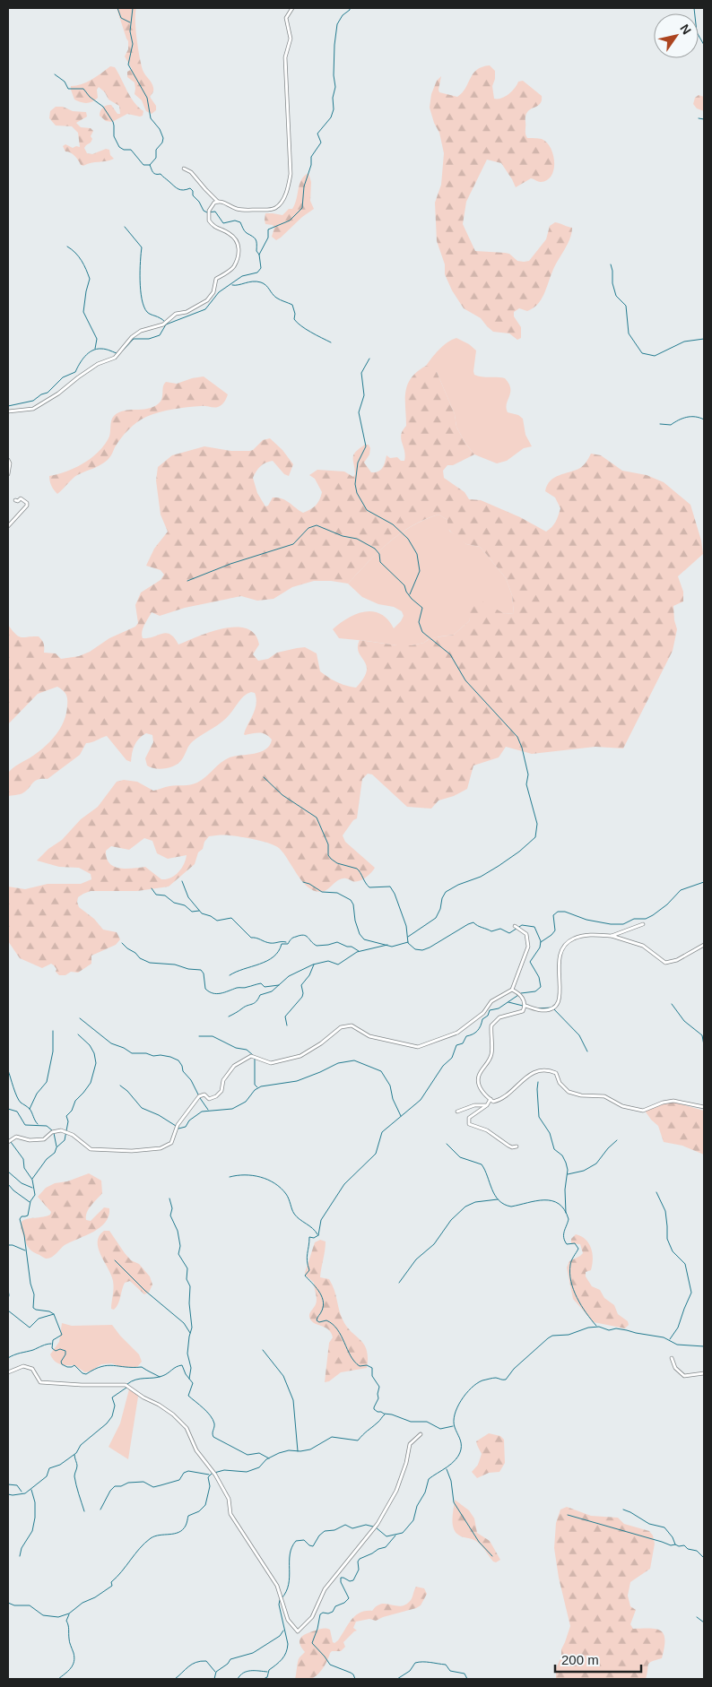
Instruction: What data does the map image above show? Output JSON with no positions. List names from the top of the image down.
{
  "scale_bar": "200 m",
  "north": "top right"
}
